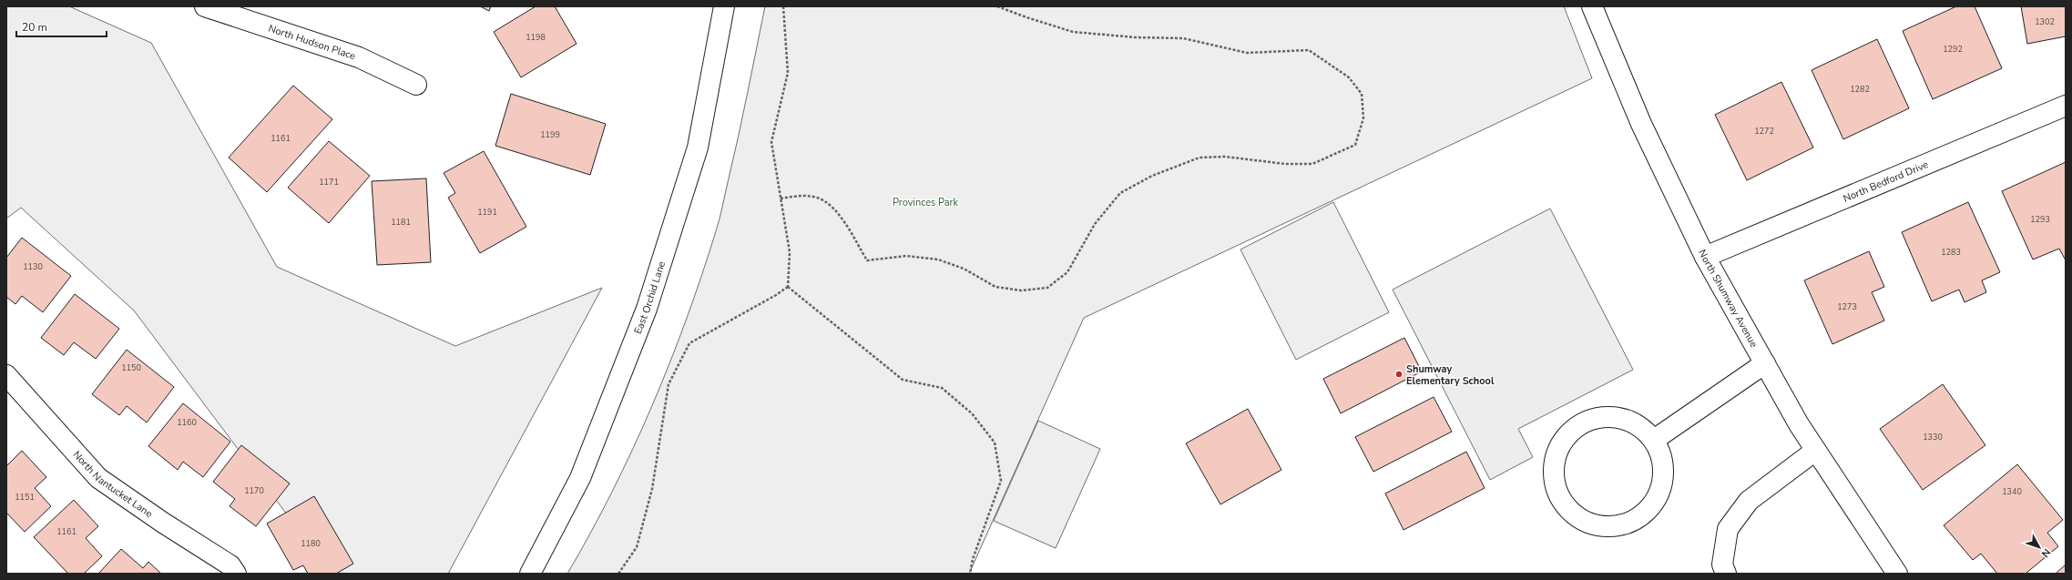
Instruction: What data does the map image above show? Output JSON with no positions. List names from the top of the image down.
{
  "streets": {
    "street": [
      "North Hudson Place",
      "North Bedford Drive",
      "East Orchid Lane",
      "North Shumway Avenue",
      "North Nantucket Lane"
    ]
  },
  "crossings": [
    ["North Bedford Drive", "North Shumway Avenue"]
  ],
  "parks": ["Provinces Park"],
  "places": ["Shumway Elementary School"],
  "house_numbers": [
    "1302",
    "1198",
    "1292",
    "1282",
    "1272",
    "1199",
    "1161",
    "1171",
    "1191",
    "1293",
    "1181",
    "1283",
    "1130",
    "1273",
    "1150",
    "1160",
    "1330",
    "1170",
    "1340",
    "1151",
    "1161",
    "1180"
  ],
  "scale_bar": "20 m",
  "north": "bottom right"
}
